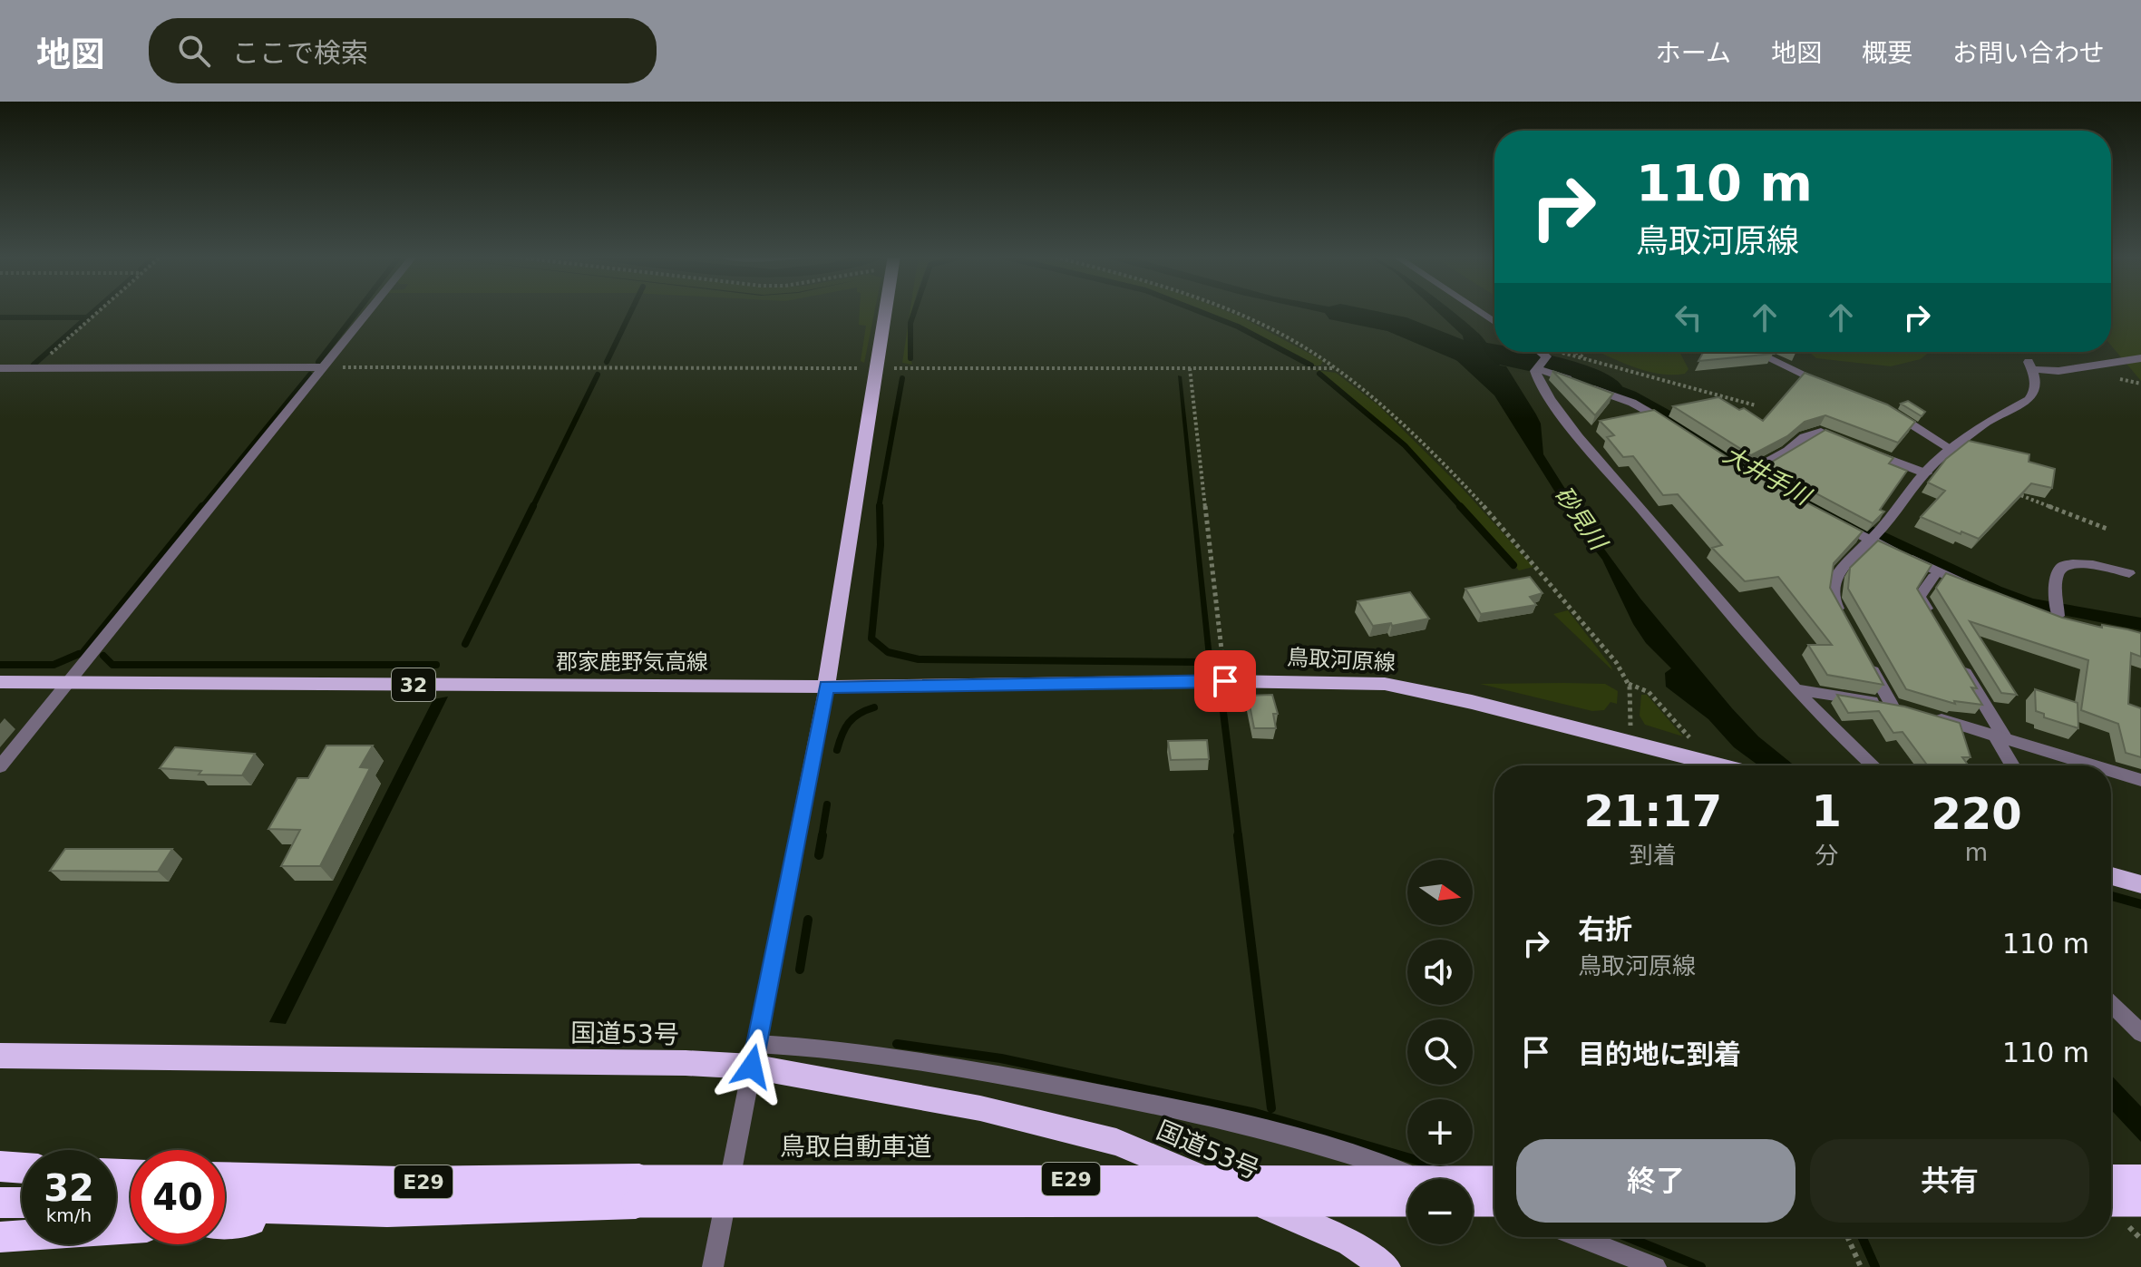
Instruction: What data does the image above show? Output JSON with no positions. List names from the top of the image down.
{
  "streets": {
    "highway": ["国道53号", "鳥取自動車道", "E29"],
    "main road": ["鳥取河原線", "郡家鹿野気高線", "32"]
  },
  "crossings": [
    ["鳥取河原線", "郡家鹿野気高線"]
  ],
  "water": ["大井手川", "砂見川"],
  "north": "right",
  "page": {
    "header": "地図",
    "search": "ここで検索",
    "nav": [
      "ホーム",
      "地図",
      "概要",
      "お問い合わせ"
    ],
    "turn": ["110 m", "鳥取河原線"],
    "eta": [
      "21:17",
      "到着",
      "1",
      "分",
      "220",
      "m"
    ],
    "map_buttons": ["+", "−"],
    "list": [
      {
        "name": "右折",
        "note": "鳥取河原線",
        "value": "110 m"
      },
      {
        "name": "目的地に到着",
        "value": "110 m"
      }
    ],
    "buttons": ["終了", "共有"],
    "speed": "32 km/h",
    "limit": "40"
  }
}
